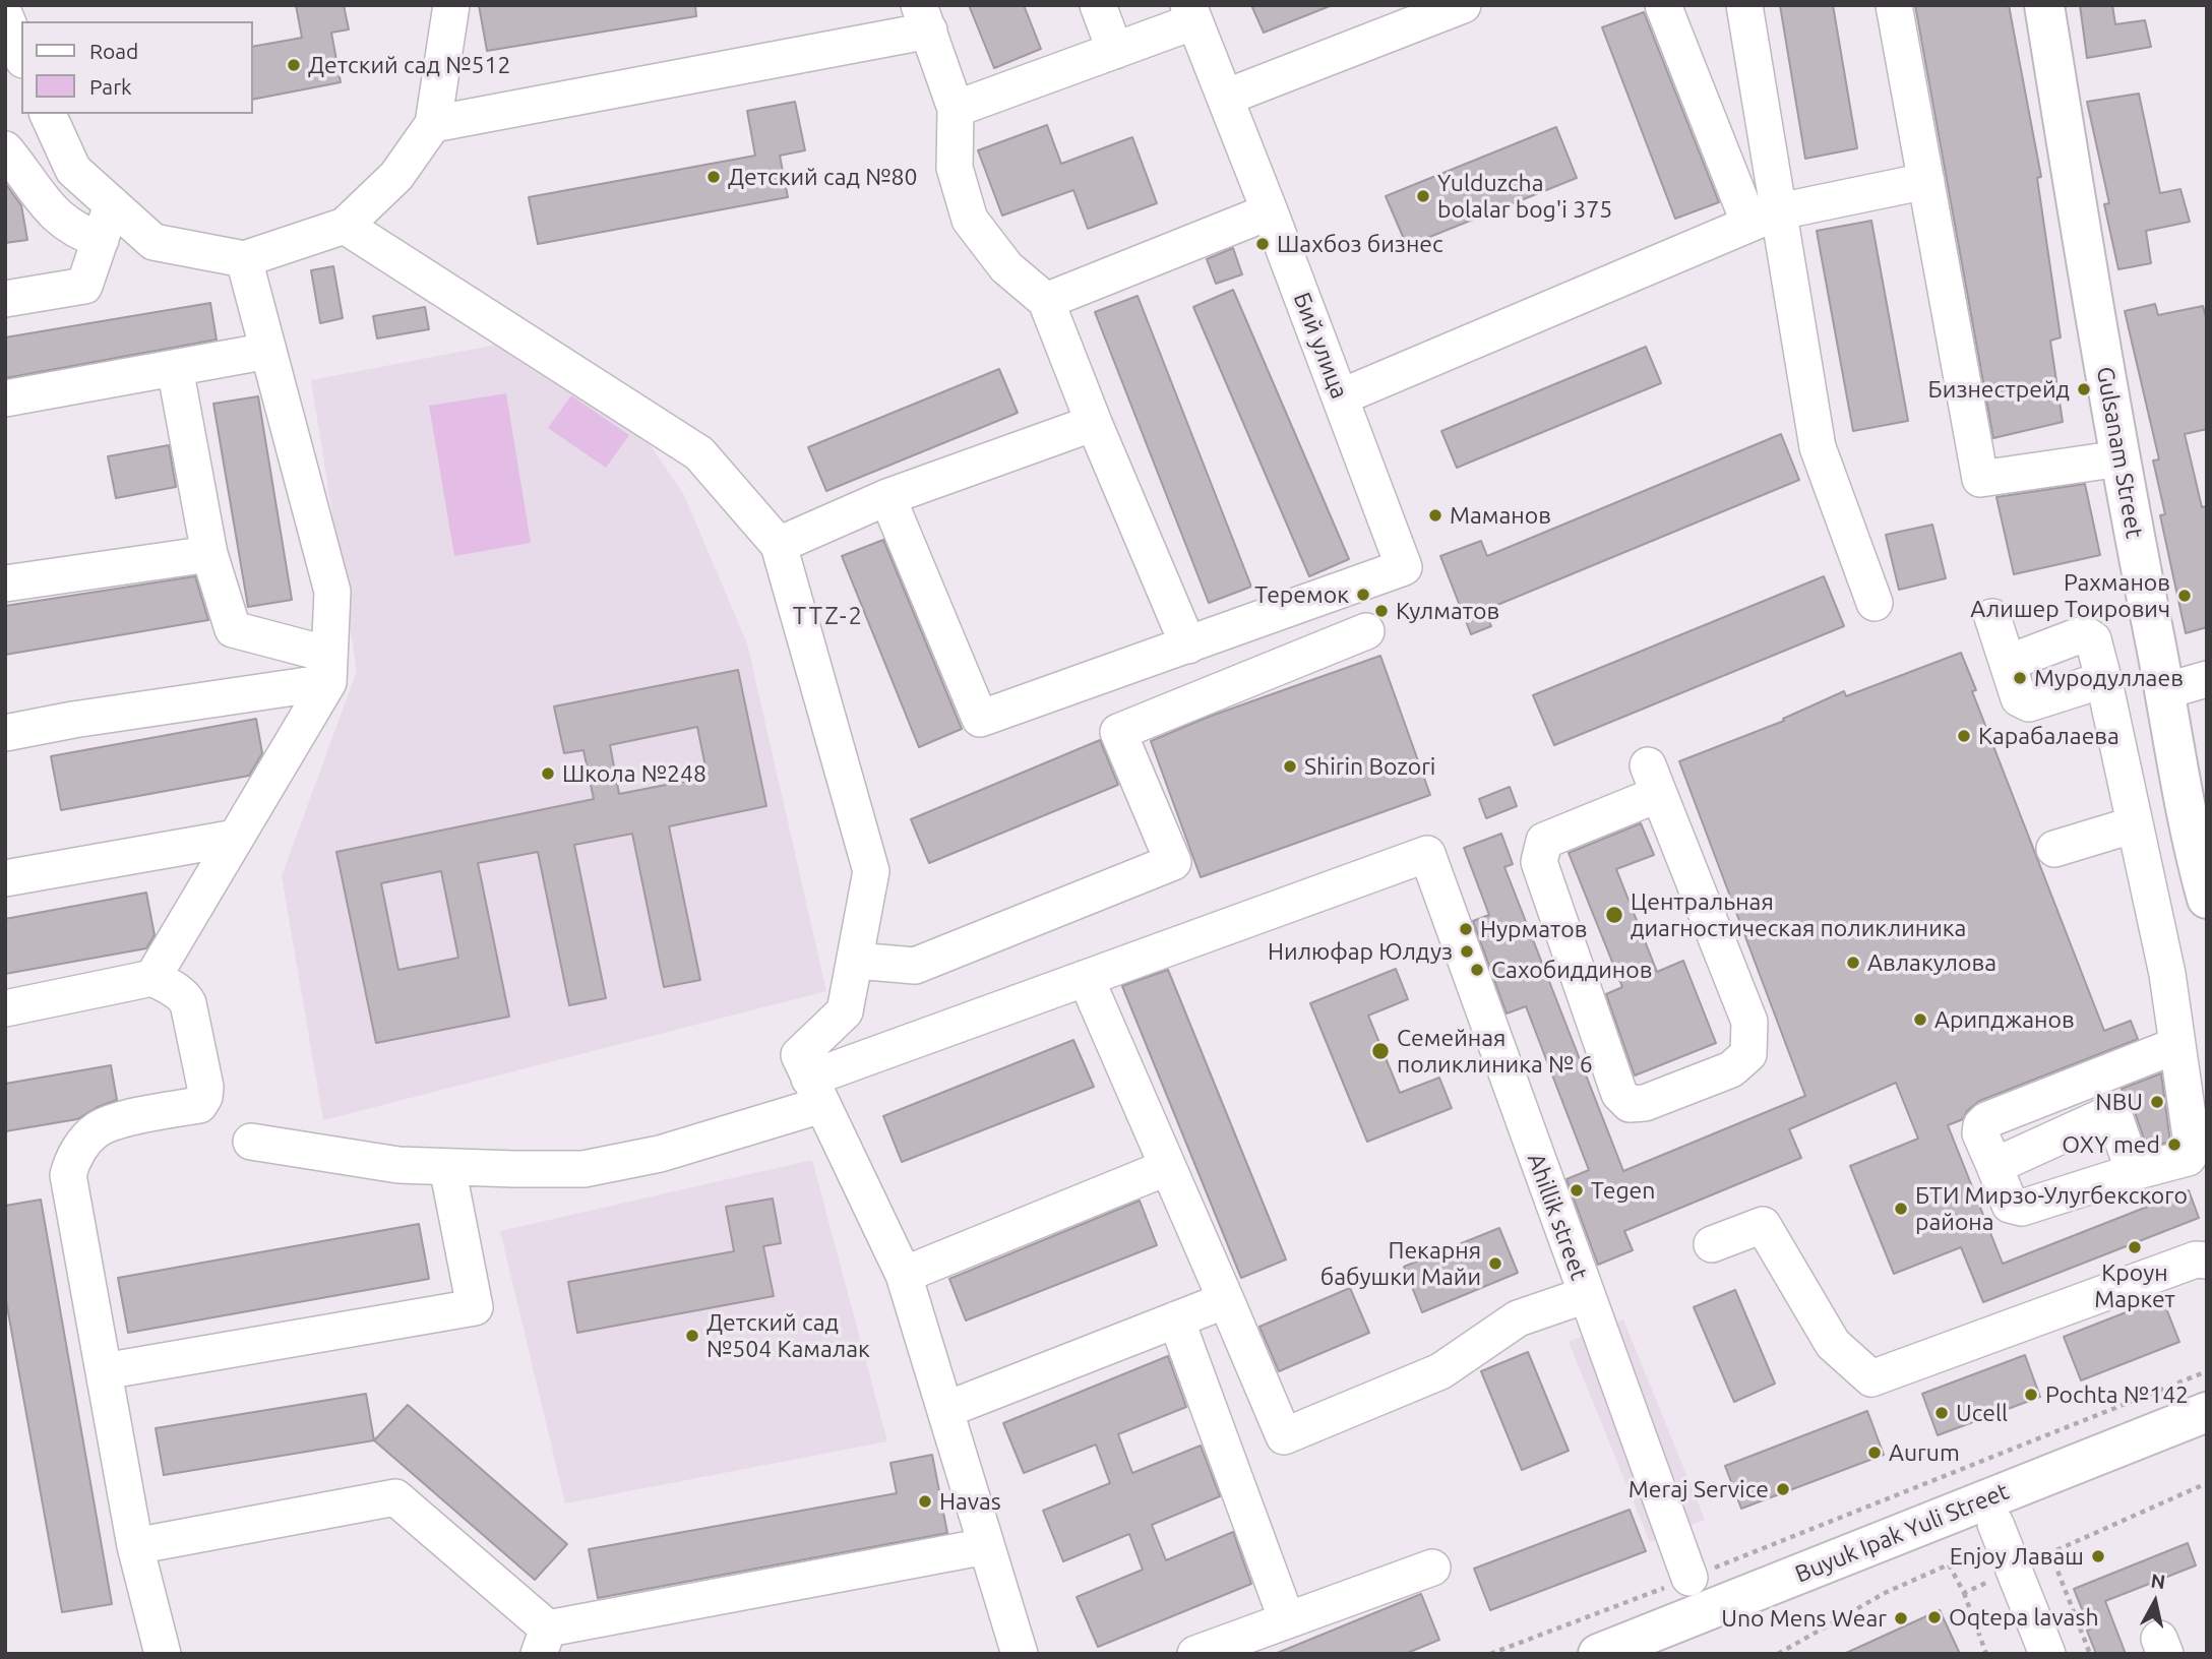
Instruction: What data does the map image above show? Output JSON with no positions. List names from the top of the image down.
{
  "streets": {
    "main road": ["Gulsanam Street", "Buyuk Ipak Yuli Street"],
    "street": ["Бий улица", "Ahillik street"]
  },
  "districts": ["TTZ-2"],
  "places": [
    "Детский сад №512",
    "Детский сад №80",
    "Yulduzcha bolalar bog'i 375",
    "Шахбоз бизнес",
    "Бизнестрейд",
    "Маманов",
    "Теремок",
    "Рахманов Алишер Тоирович",
    "Кулматов",
    "Муродуллаев",
    "Карабалаева",
    "Shirin Bozori",
    "Школа №248",
    "Центральная диагностическая поликлиника",
    "Нурматов",
    "Нилюфар Юлдуз",
    "Авлакулова",
    "Сахобиддинов",
    "Арипджанов",
    "Семейная поликлиника № 6",
    "NBU",
    "OXY med",
    "Tegen",
    "БТИ Мирзо-Улугбекского района",
    "Кроун Маркет",
    "Пекарня бабушки Майи",
    "Детский сад №504 Камалак",
    "Pochta №142",
    "Ucell",
    "Aurum",
    "Meraj Service",
    "Havas",
    "Enjoy Лаваш",
    "Oqtepa lavash",
    "Uno Mens Wear"
  ],
  "legend": ["Road", "Park"],
  "north": "top"
}
